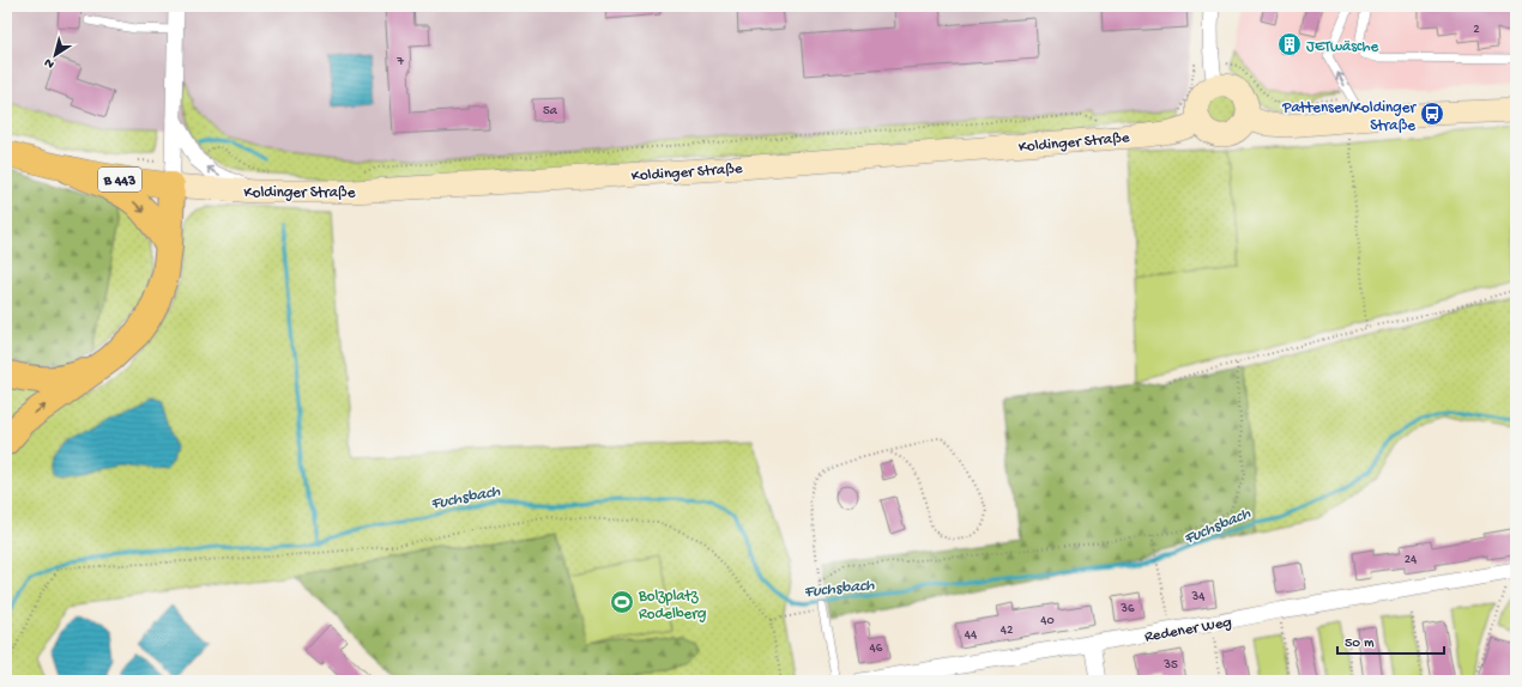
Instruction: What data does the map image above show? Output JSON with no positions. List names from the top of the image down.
{
  "streets": {
    "main road": ["B 443"],
    "street": ["Koldinger Straße", "Redener Weg"]
  },
  "crossings": [
    ["Koldinger Straße", "B 443"]
  ],
  "water": ["Fuchsbach"],
  "places": {
    "building": ["JETwäsche"],
    "bus stop": ["Pattensen/Koldinger Straße"],
    "sports": ["Bolzplatz Rodelberg"]
  },
  "house_numbers": [
    "2",
    "7",
    "5a",
    "24",
    "34",
    "36",
    "40",
    "42",
    "44",
    "46",
    "35"
  ],
  "scale_bar": "50 m",
  "north": "bottom left"
}
